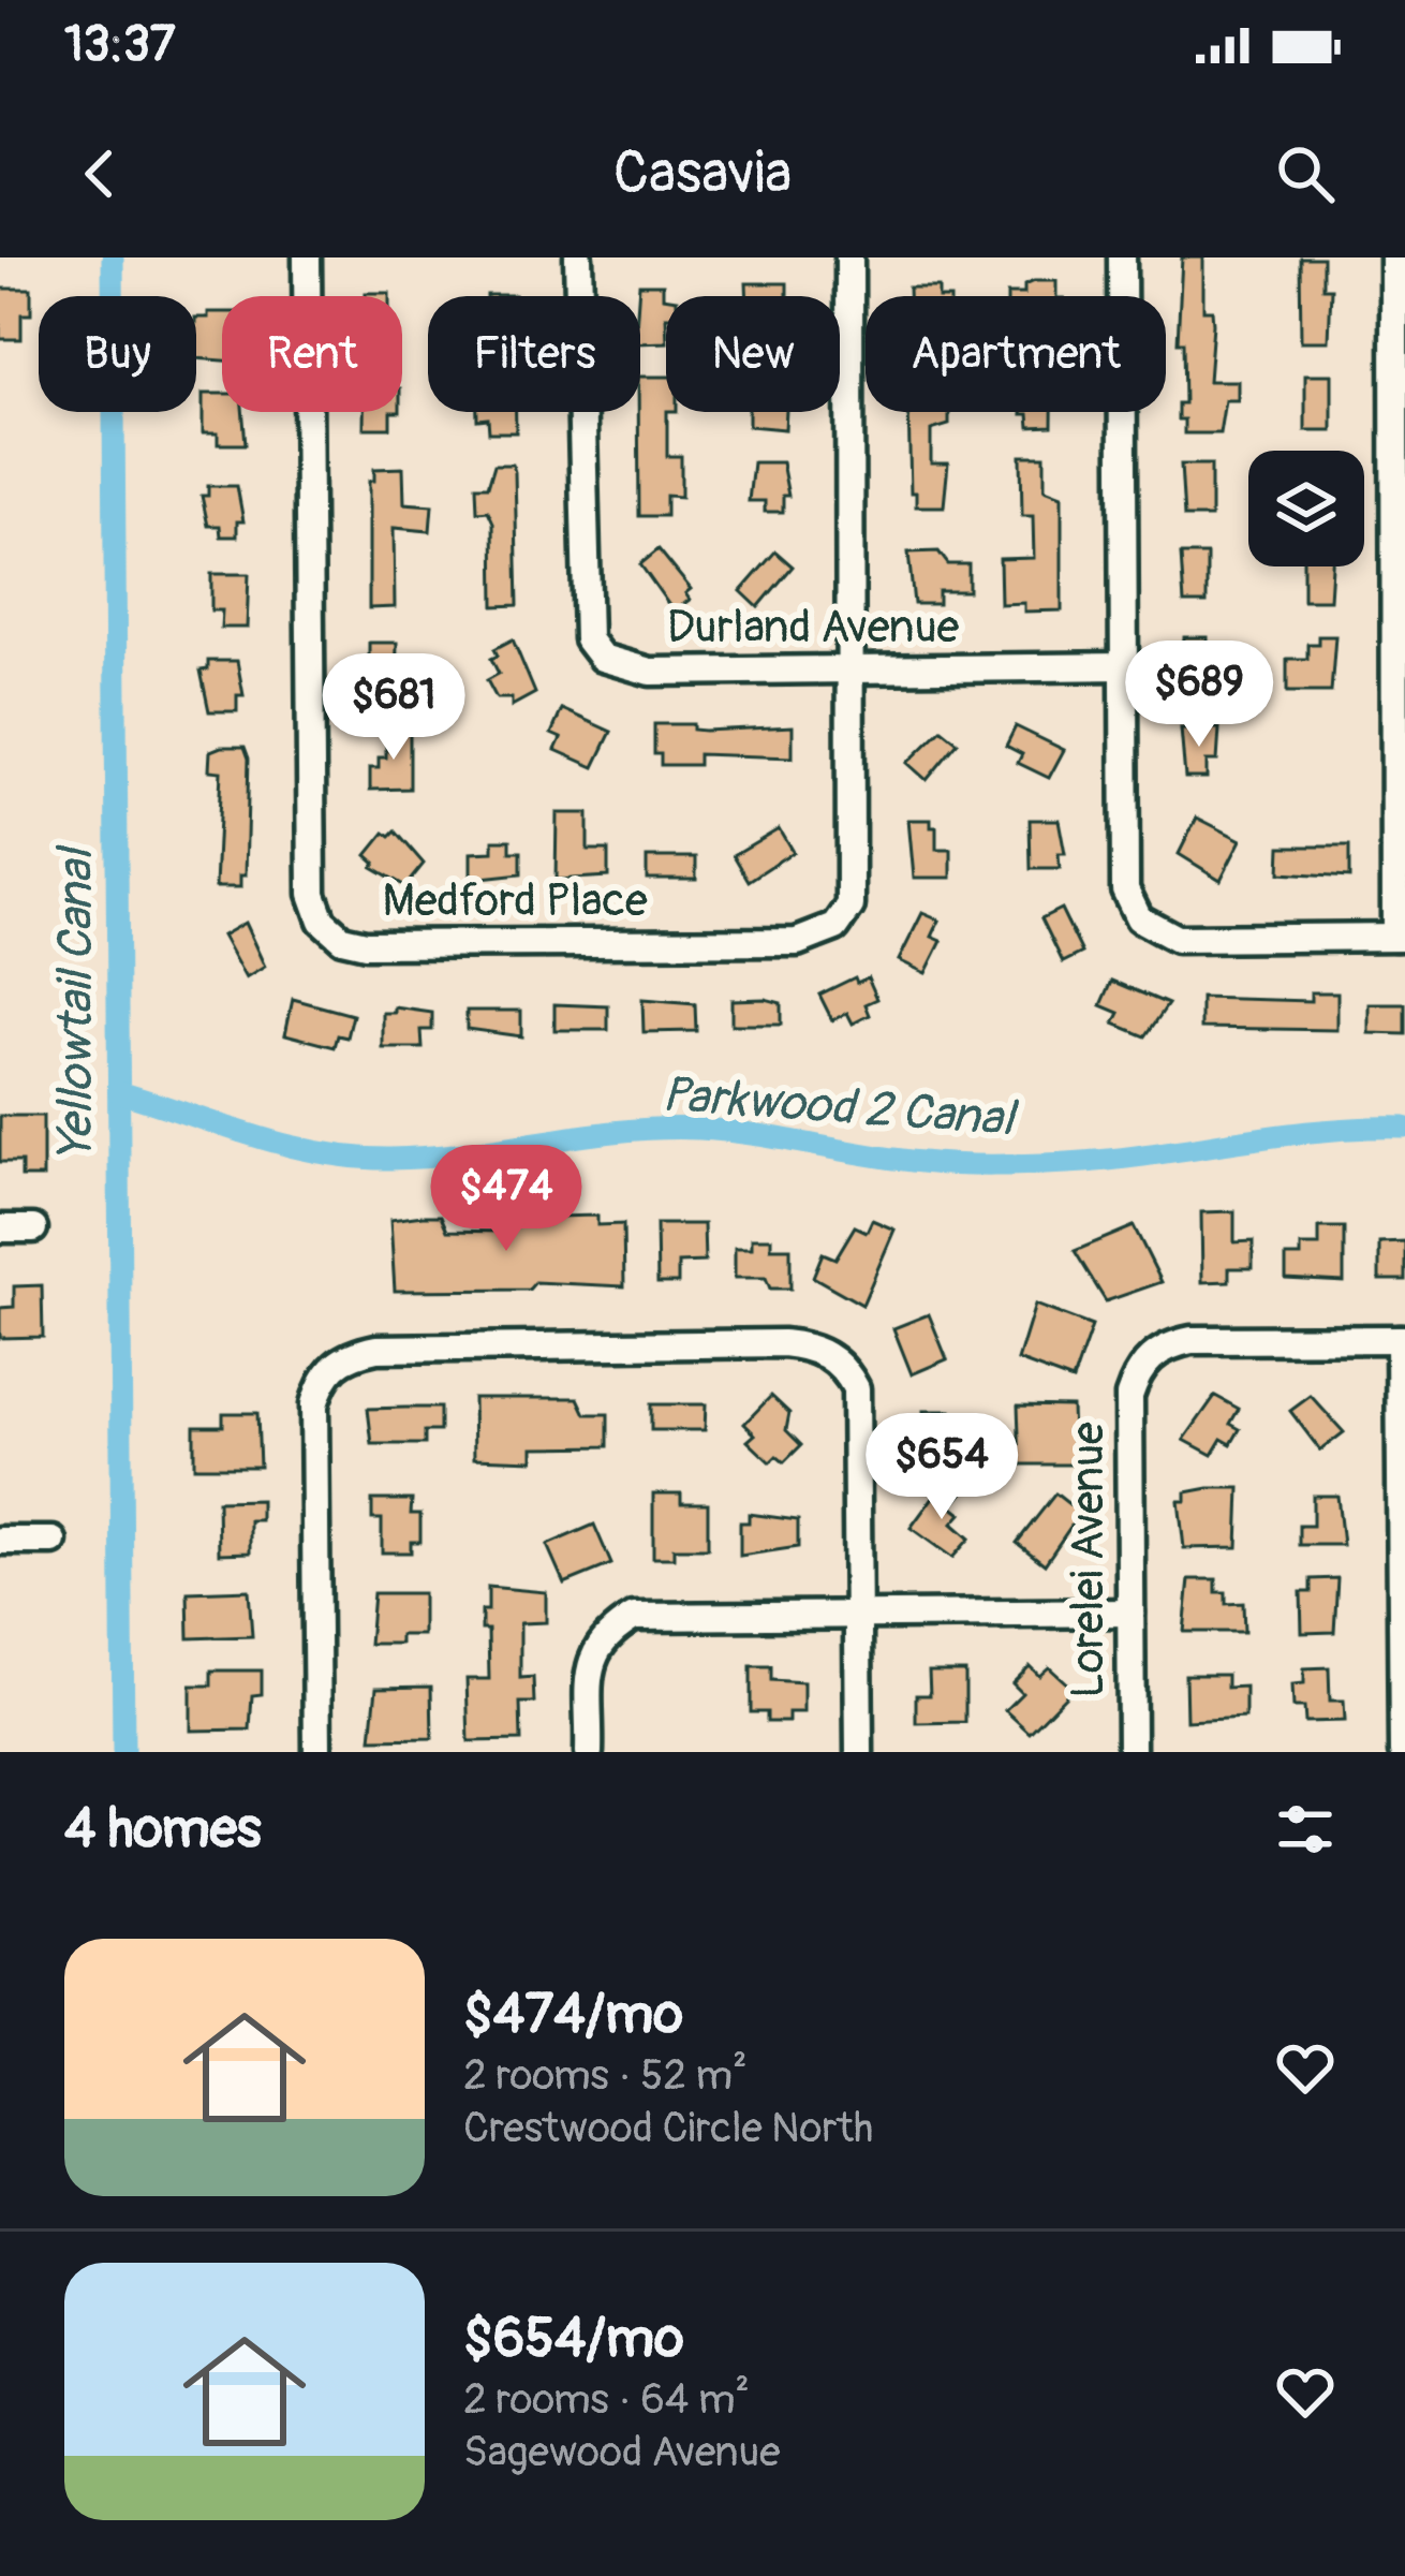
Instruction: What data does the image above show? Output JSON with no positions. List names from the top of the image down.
{
  "streets": {
    "street": ["Durland Avenue", "Medford Place", "Lorelei Avenue"]
  },
  "crossings": [
    ["Durland Avenue", "Medford Place"]
  ],
  "water": ["Yellowtail Canal", "Parkwood 2 Canal"],
  "page": {
    "status": "13:37",
    "header": "Casavia",
    "chip": [
      "Buy",
      "Rent",
      "Filters",
      "New",
      "Apartment"
    ],
    "price": [
      "$689",
      "$681",
      "$474",
      "$654"
    ],
    "heading": "4 homes",
    "list": [
      {
        "name": "$474/mo",
        "note": "2 rooms · 52 m² · Crestwood Circle North"
      },
      {
        "name": "$654/mo",
        "note": "2 rooms · 64 m² · Sagewood Avenue"
      }
    ]
  }
}
